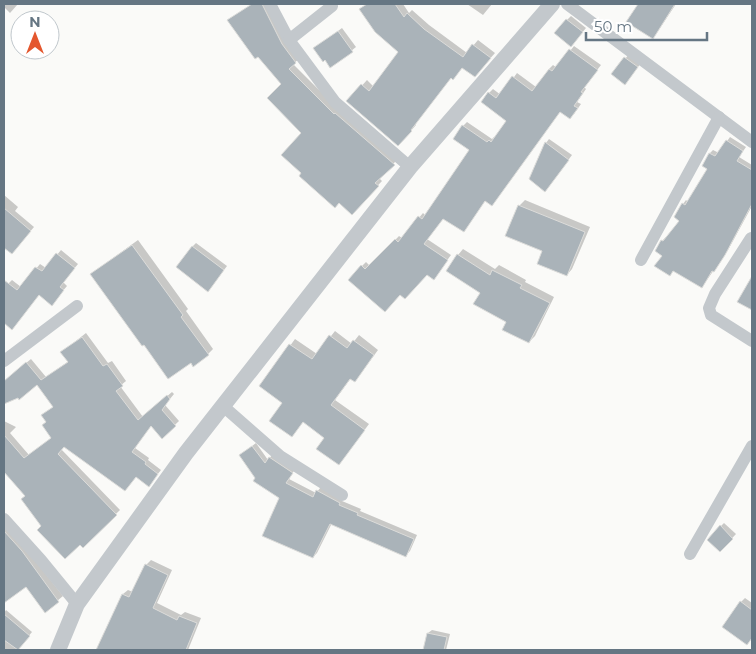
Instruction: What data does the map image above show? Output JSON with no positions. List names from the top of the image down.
{
  "scale_bar": "50 m",
  "north": "top"
}
